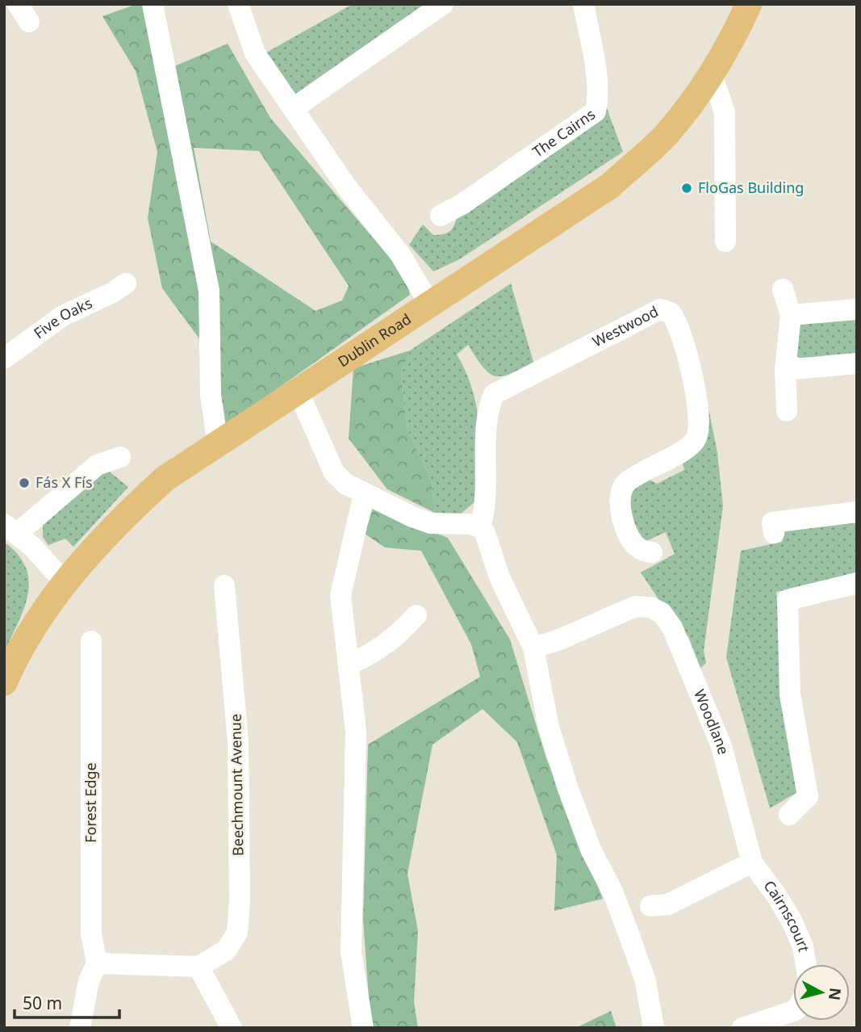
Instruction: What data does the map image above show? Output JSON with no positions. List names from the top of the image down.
{
  "streets": {
    "main road": ["Dublin Road"],
    "street": [
      "The Cairns",
      "Five Oaks",
      "Westwood",
      "Woodlane",
      "Beechmount Avenue",
      "Forest Edge",
      "Cairnscourt"
    ]
  },
  "crossings": [
    ["Woodlane", "Cairnscourt"]
  ],
  "places": ["FloGas Building", "Fás X Fís"],
  "scale_bar": "50 m",
  "north": "right"
}
